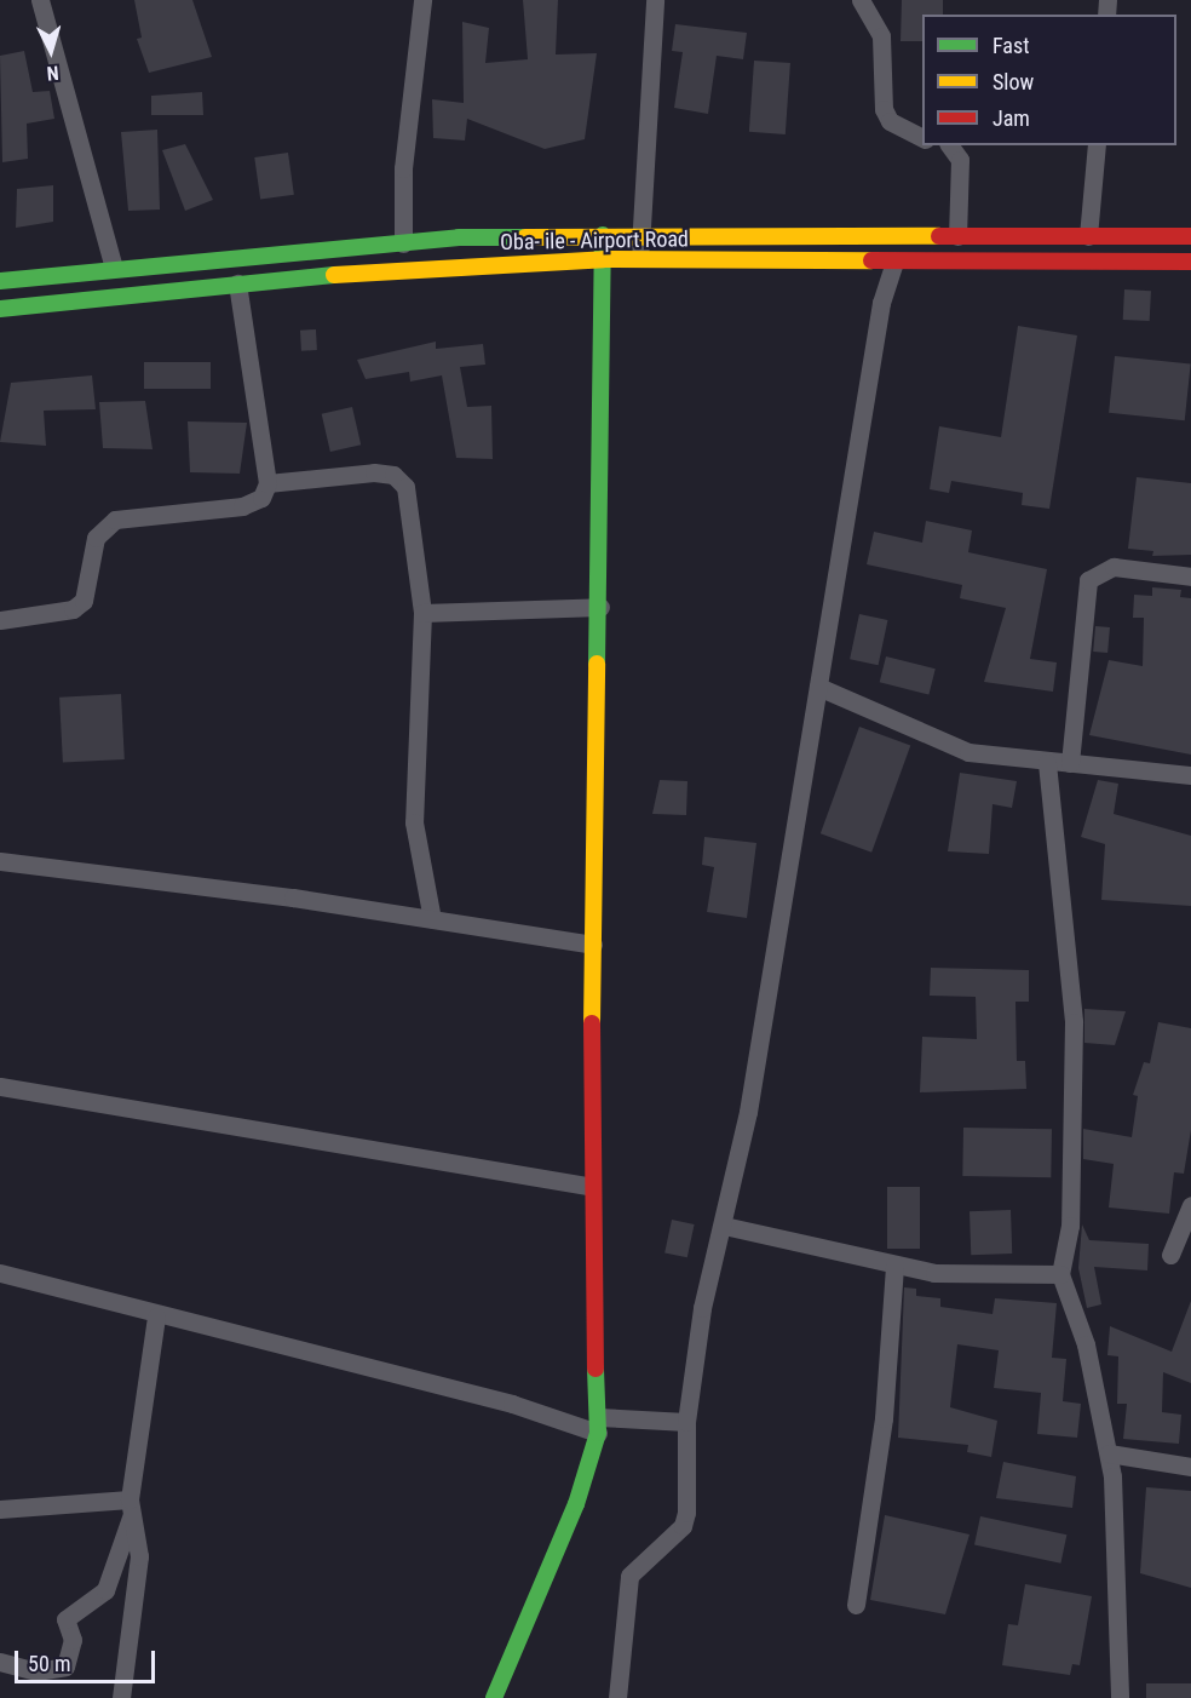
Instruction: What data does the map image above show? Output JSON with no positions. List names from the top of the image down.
{
  "streets": {
    "main road": ["Oba- ile - Airport Road"]
  },
  "legend": ["Fast", "Slow", "Jam"],
  "scale_bar": "50 m",
  "north": "bottom"
}
